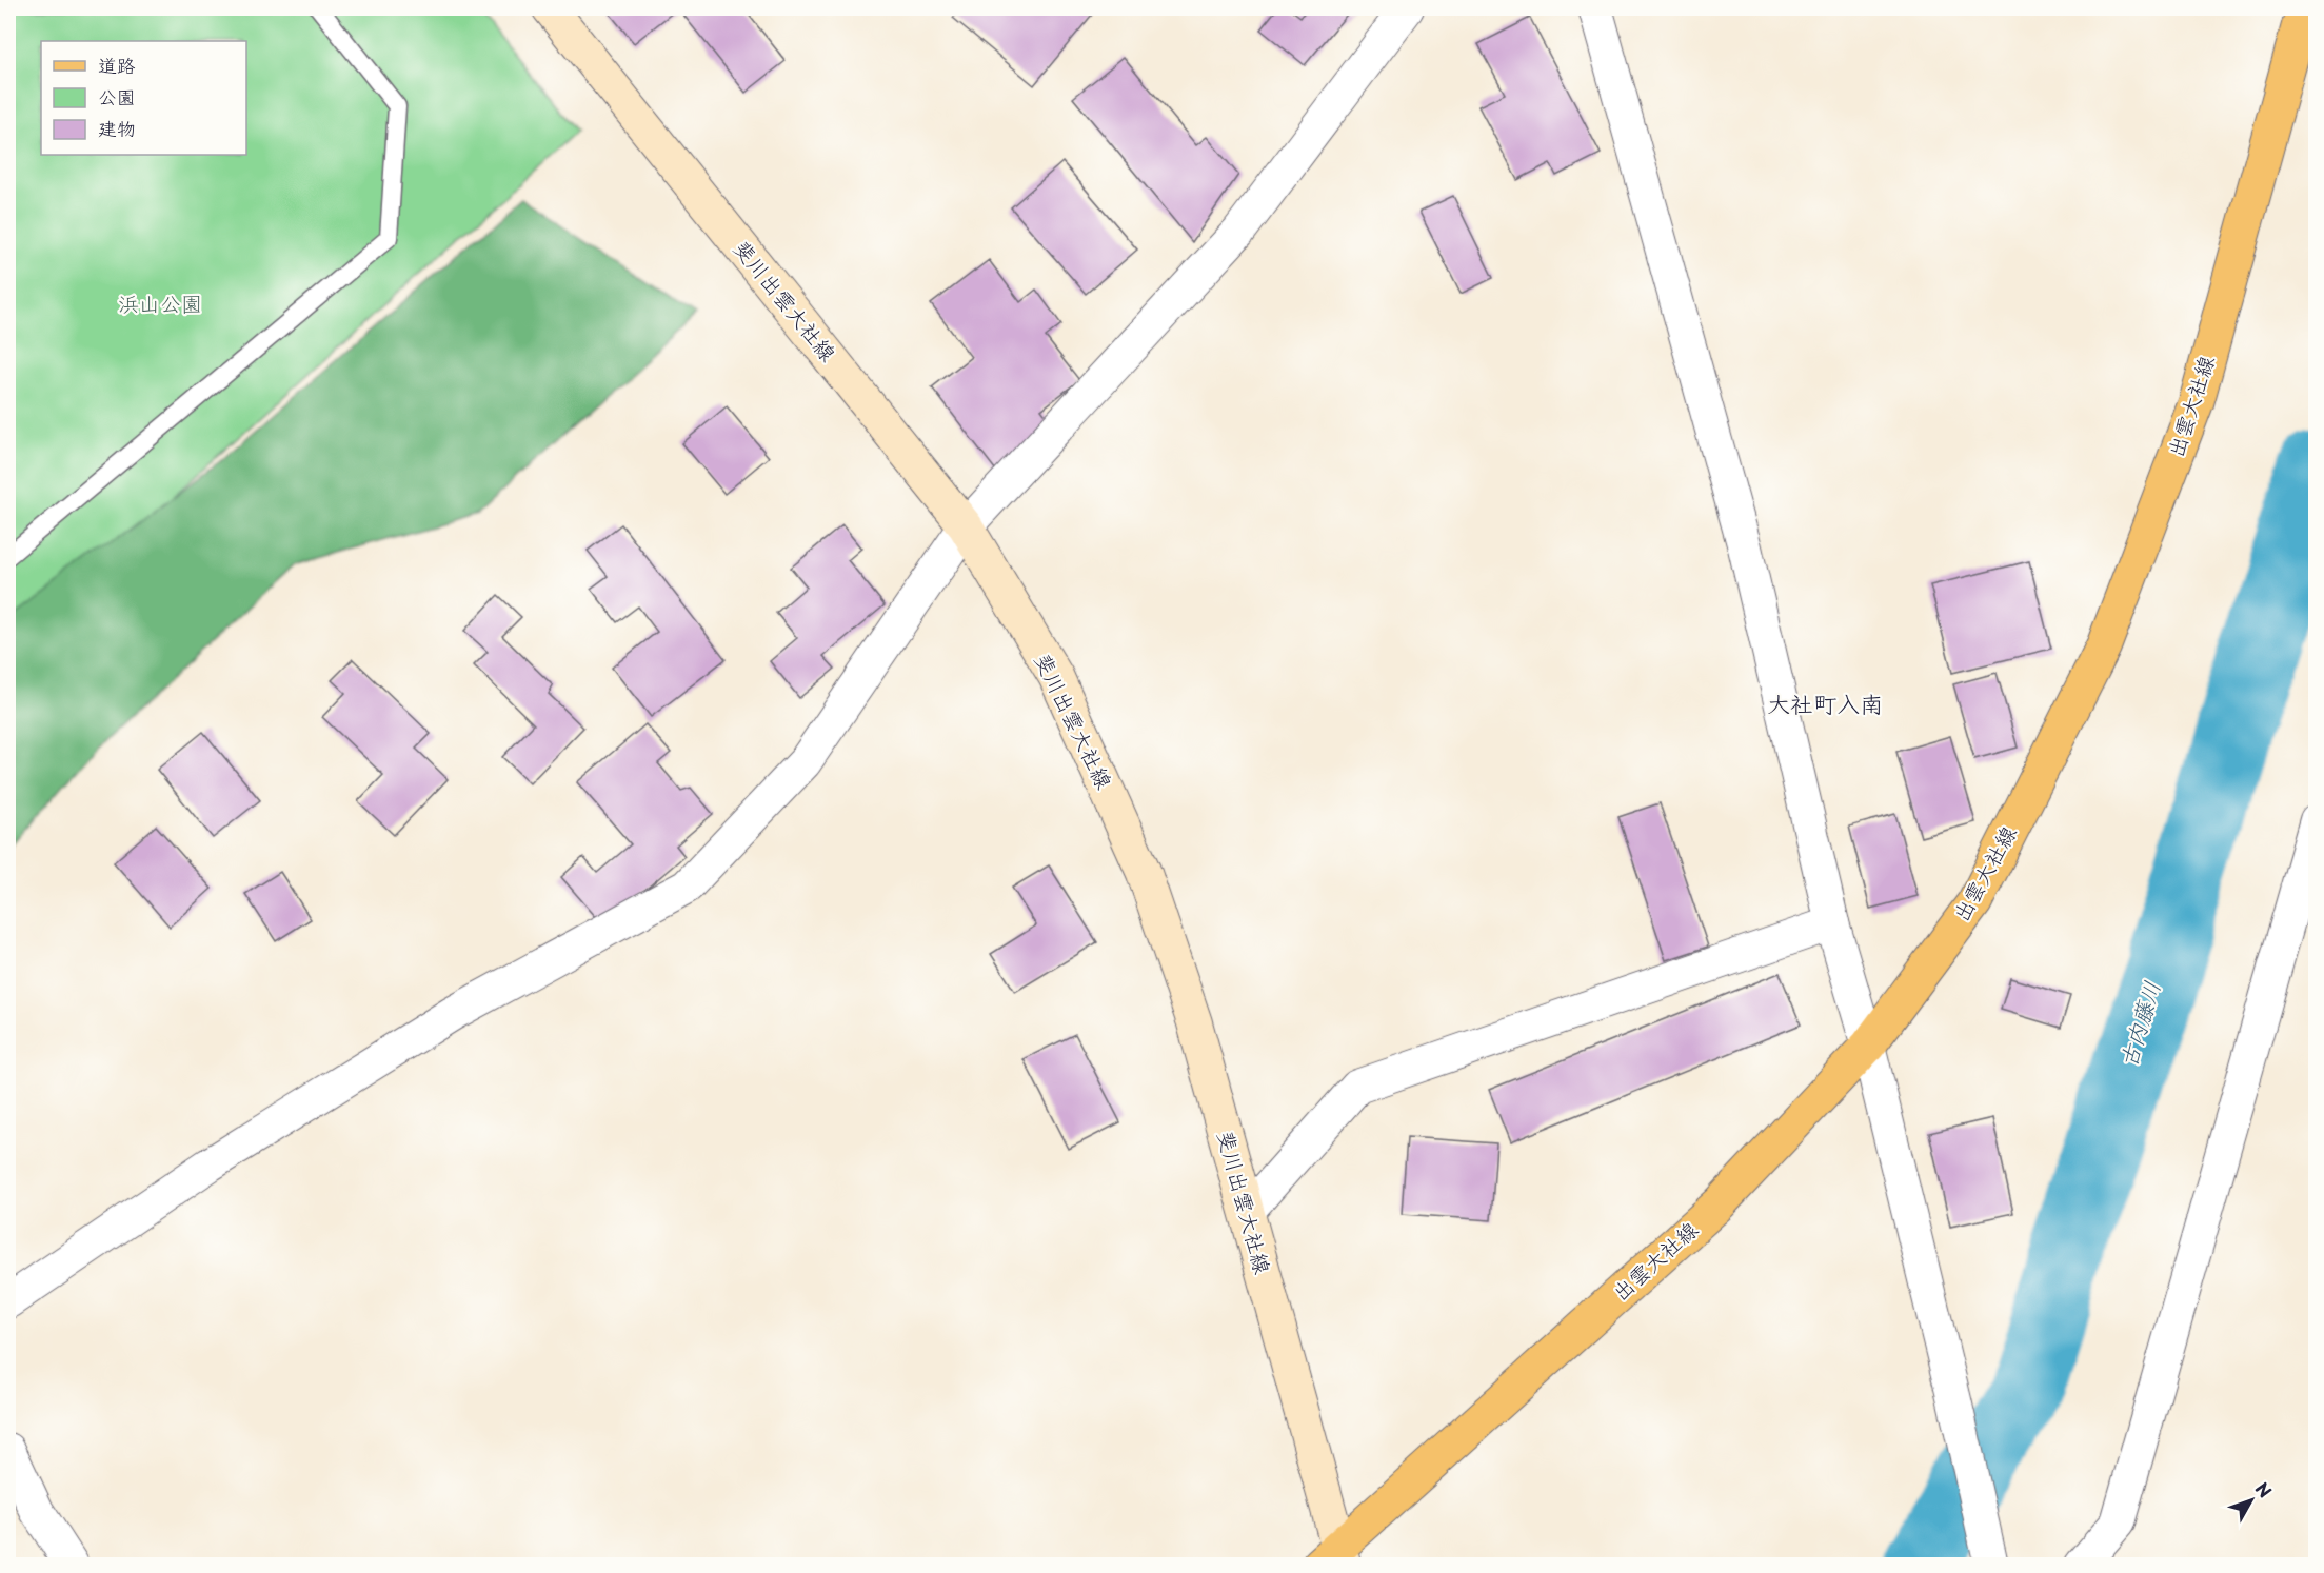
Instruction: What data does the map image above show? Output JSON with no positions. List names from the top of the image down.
{
  "streets": {
    "main road": ["斐川出雲大社線", "出雲大社線"]
  },
  "crossings": [
    ["斐川出雲大社線", "出雲大社線"]
  ],
  "districts": ["大社町入南"],
  "water": ["古内藤川"],
  "parks": ["浜山公園"],
  "legend": ["道路", "公園", "建物"],
  "north": "top right"
}
